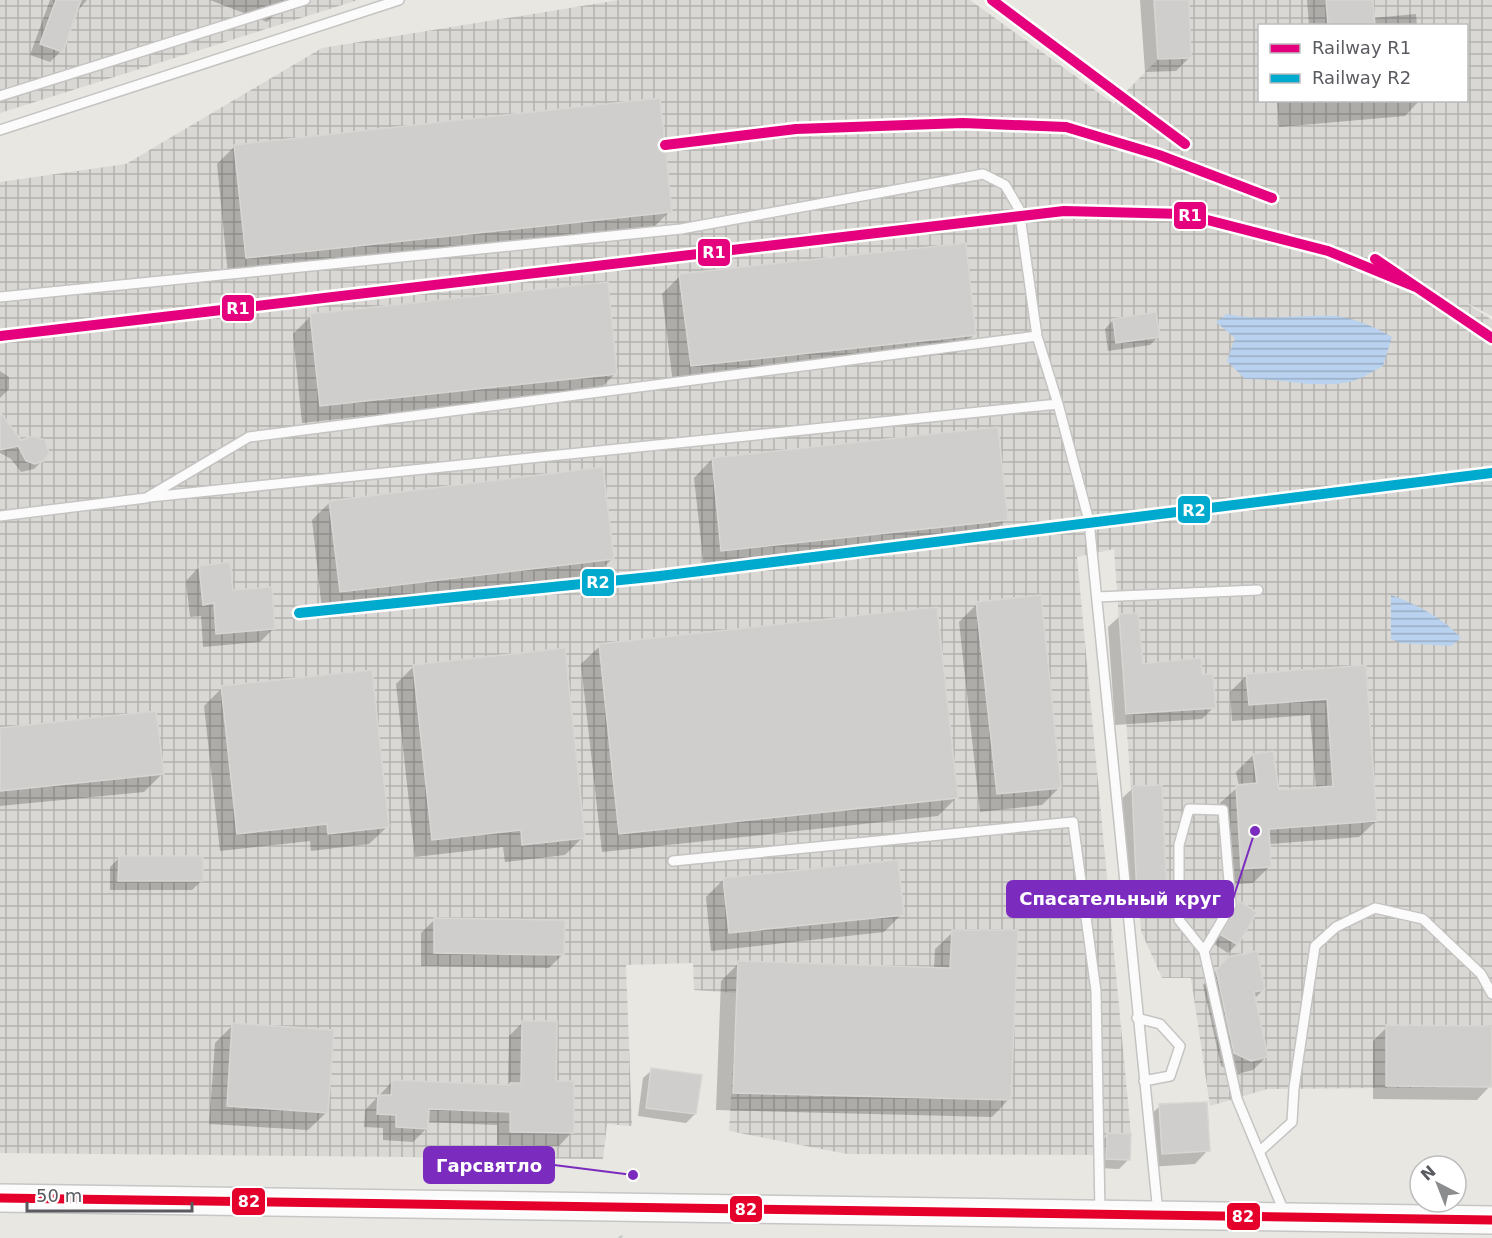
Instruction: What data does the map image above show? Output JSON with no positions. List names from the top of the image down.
{
  "places": ["Спасательный круг", "Гарсвятло"],
  "lines": ["rail line R1", "rail line R2", "transit line 82"],
  "legend": ["Railway R1", "Railway R2"],
  "scale_bar": "50 m",
  "north": "top left"
}
